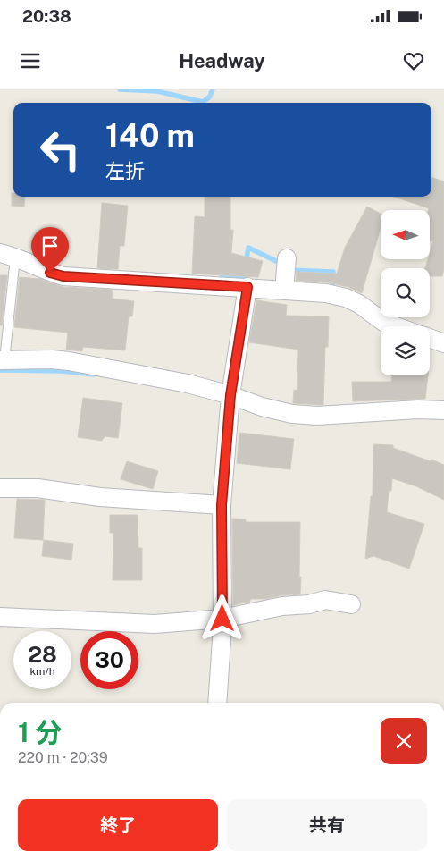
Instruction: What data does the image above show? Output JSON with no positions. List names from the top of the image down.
{
  "north": "left",
  "page": {
    "status": "20:38",
    "header": "Headway",
    "turn": ["140 m", "左折"],
    "speed": "28 km/h",
    "limit": "30",
    "heading": ["1 分", "220 m · 20:39"],
    "buttons": ["終了", "共有"]
  }
}
